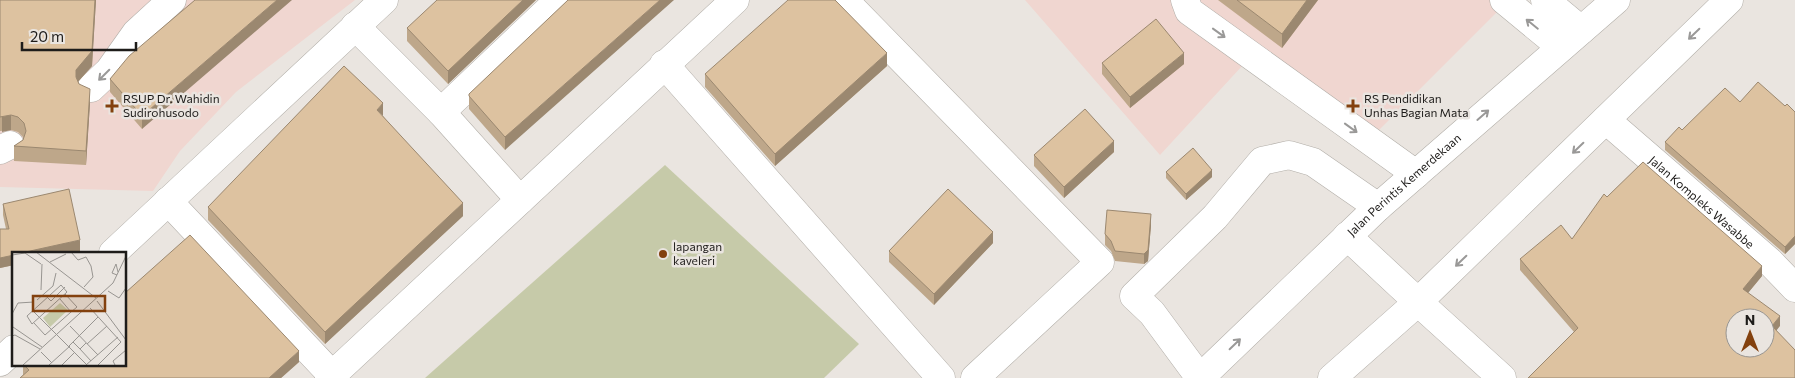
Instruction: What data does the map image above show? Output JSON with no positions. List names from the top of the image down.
{
  "streets": {
    "main road": ["Jalan Perintis Kemerdekaan", "Jalan Kompleks Wasabbe"]
  },
  "places": {
    "health": ["RSUP Dr. Wahidin Sudirohusodo", "RS Pendidikan Unhas Bagian Mata"],
    "other": ["lapangan kaveleri"]
  },
  "scale_bar": "20 m",
  "north": "top"
}
